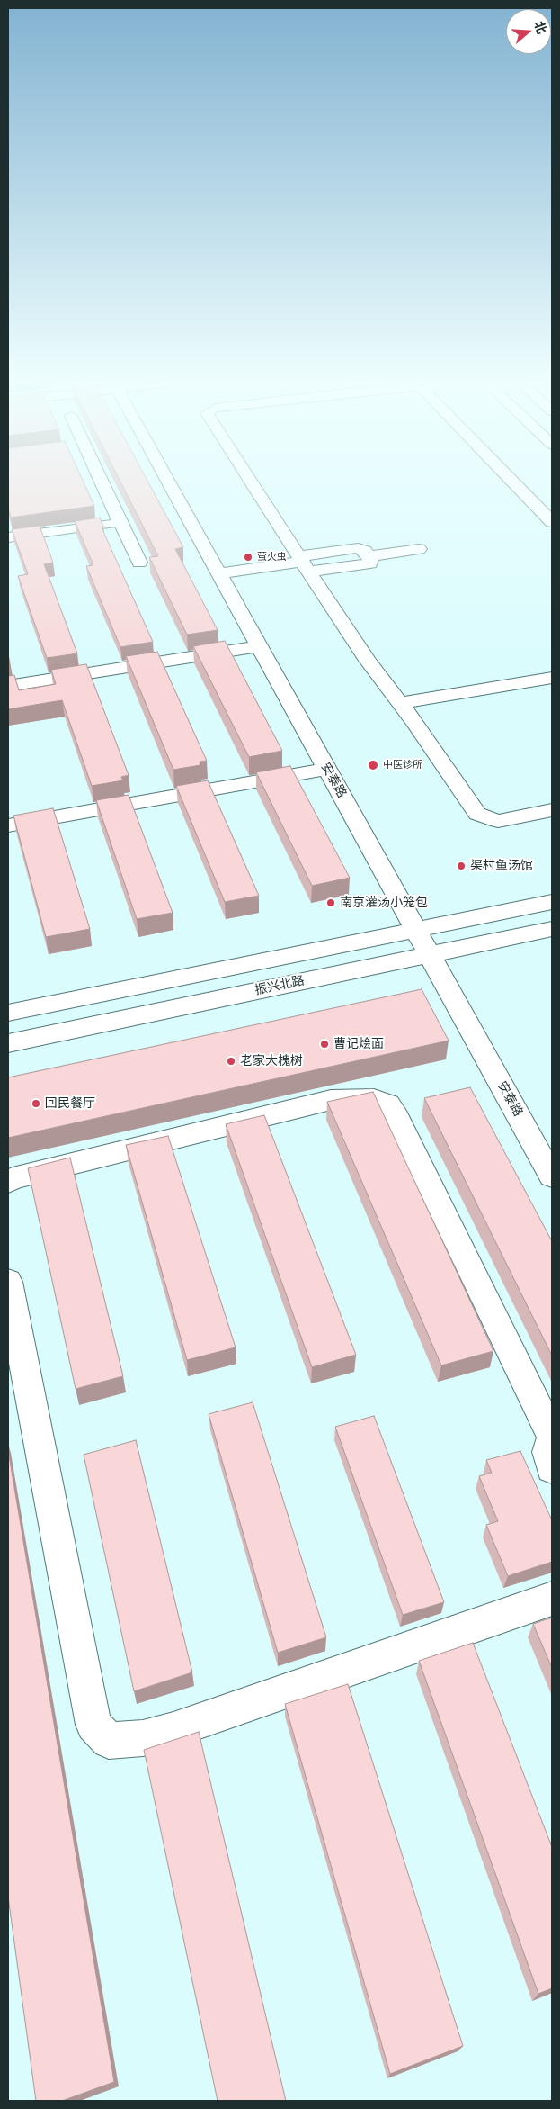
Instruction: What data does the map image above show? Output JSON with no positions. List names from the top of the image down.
{
  "streets": {
    "street": ["安泰路", "振兴北路"]
  },
  "crossings": [
    ["安泰路", "振兴北路"]
  ],
  "places": [
    "萤火虫",
    "中医诊所",
    "渠村鱼汤馆",
    "南京灌汤小笼包",
    "曹记烩面",
    "老家大槐树",
    "回民餐厅"
  ],
  "north": "right"
}
